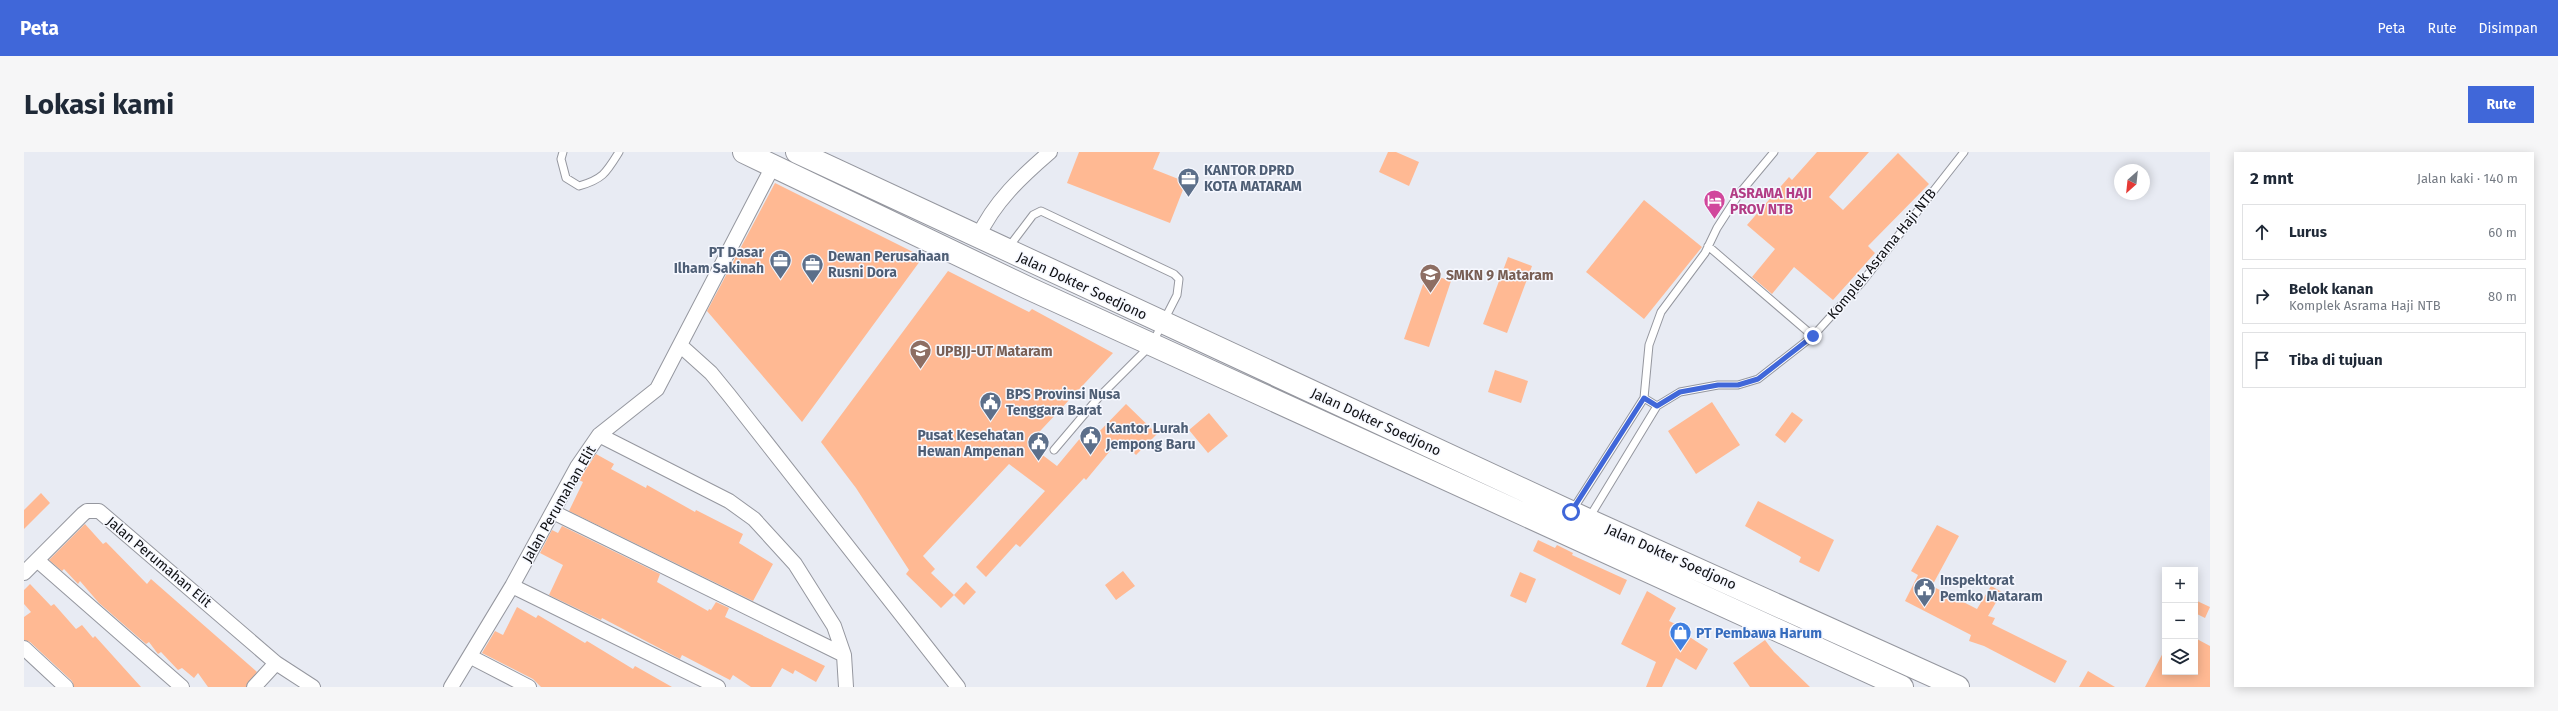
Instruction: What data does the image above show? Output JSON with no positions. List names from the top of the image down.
{
  "streets": {
    "highway": ["Jalan Dokter Soedjono"],
    "street": ["Jalan Perumahan Elit"],
    "lane": ["Komplek Asrama Haji NTB"]
  },
  "crossings": [
    ["Jalan Dokter Soedjono", "Jalan Perumahan Elit"]
  ],
  "places": {
    "office": ["KANTOR DPRD KOTA MATARAM", "PT Dasar Ilham Sakinah", "Dewan Perusahaan Rusni Dora"],
    "hotel": ["ASRAMA HAJI PROV NTB"],
    "school or university": ["SMKN 9 Mataram", "UPBJJ-UT Mataram"],
    "public building": [
      "BPS Provinsi Nusa Tenggara Barat",
      "Kantor Lurah Jempong Baru",
      "Pusat Kesehatan Hewan Ampenan",
      "Inspektorat Pemko Mataram"
    ],
    "shop": ["PT Pembawa Harum"]
  },
  "north": "bottom left",
  "page": {
    "header": "Peta",
    "nav": ["Peta", "Rute", "Disimpan"],
    "buttons": "Rute",
    "title": "Lokasi kami",
    "heading": ["2 mnt", "Jalan kaki · 140 m"],
    "list": [
      ["Lurus", "60 m"],
      ["Belok kanan", "Komplek Asrama Haji NTB", "80 m"],
      "Tiba di tujuan"
    ],
    "map_buttons": ["+", "−"]
  }
}
